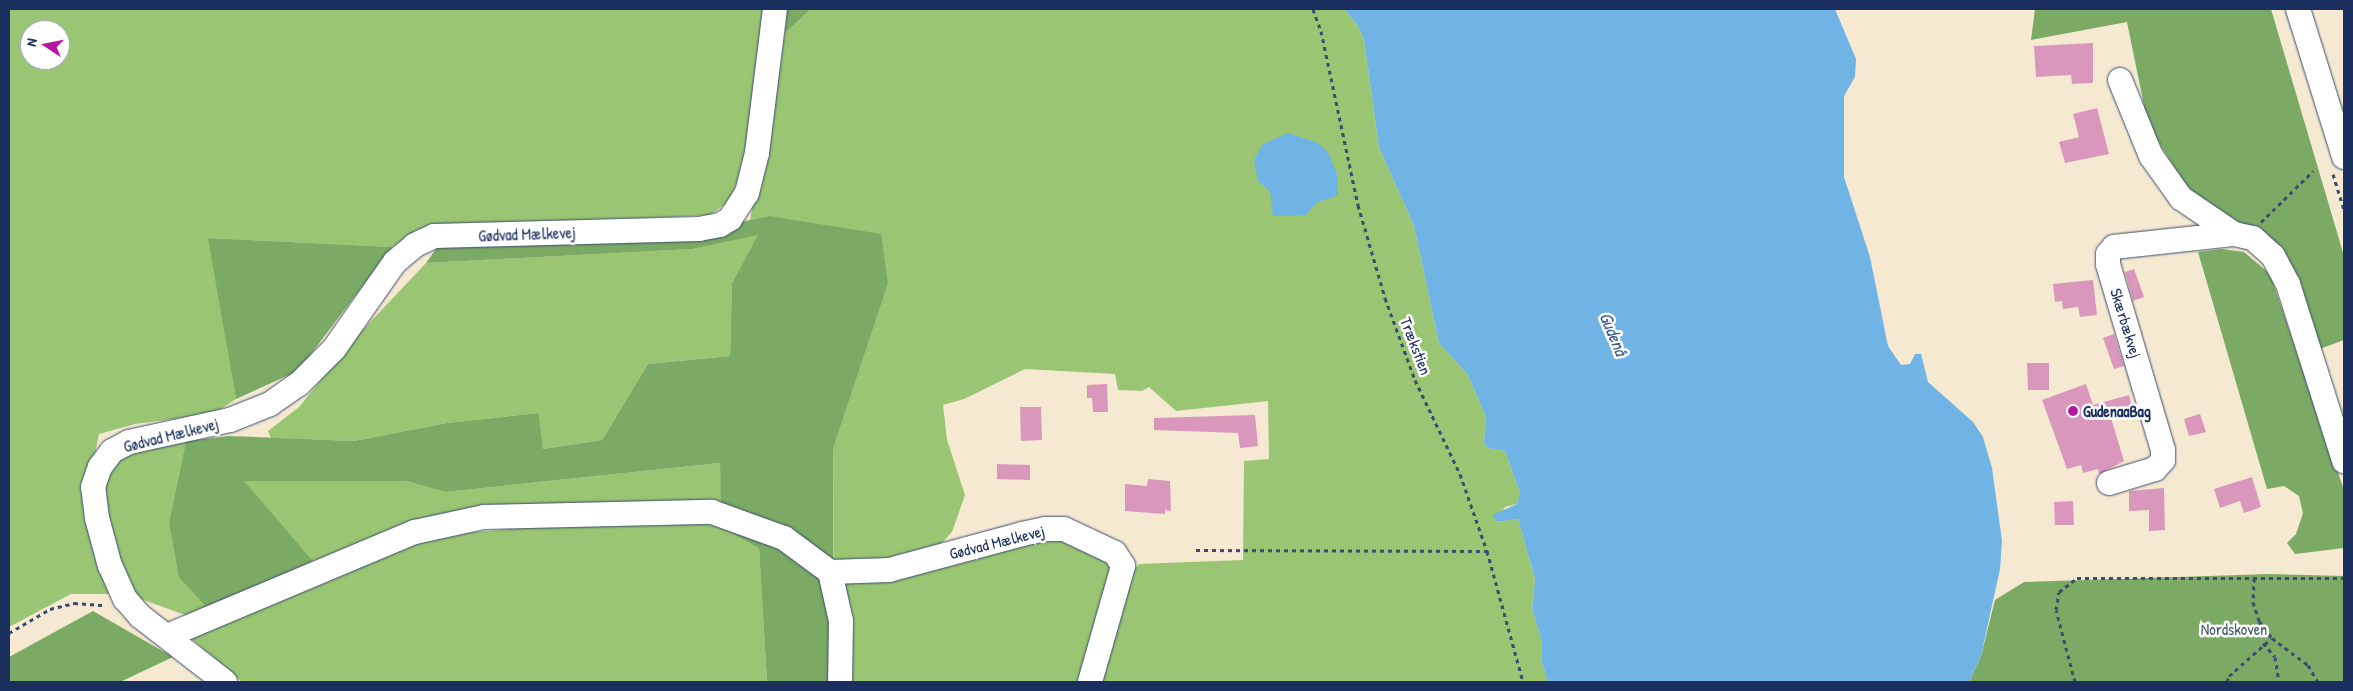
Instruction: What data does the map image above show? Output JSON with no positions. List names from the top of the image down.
{
  "streets": {
    "street": ["Gødvad Mælkevej", "Skærbækvej"],
    "path": ["Trækstien"]
  },
  "water": ["Gudenå"],
  "parks": ["Nordskoven"],
  "places": ["GudenaaBag"],
  "north": "left"
}
